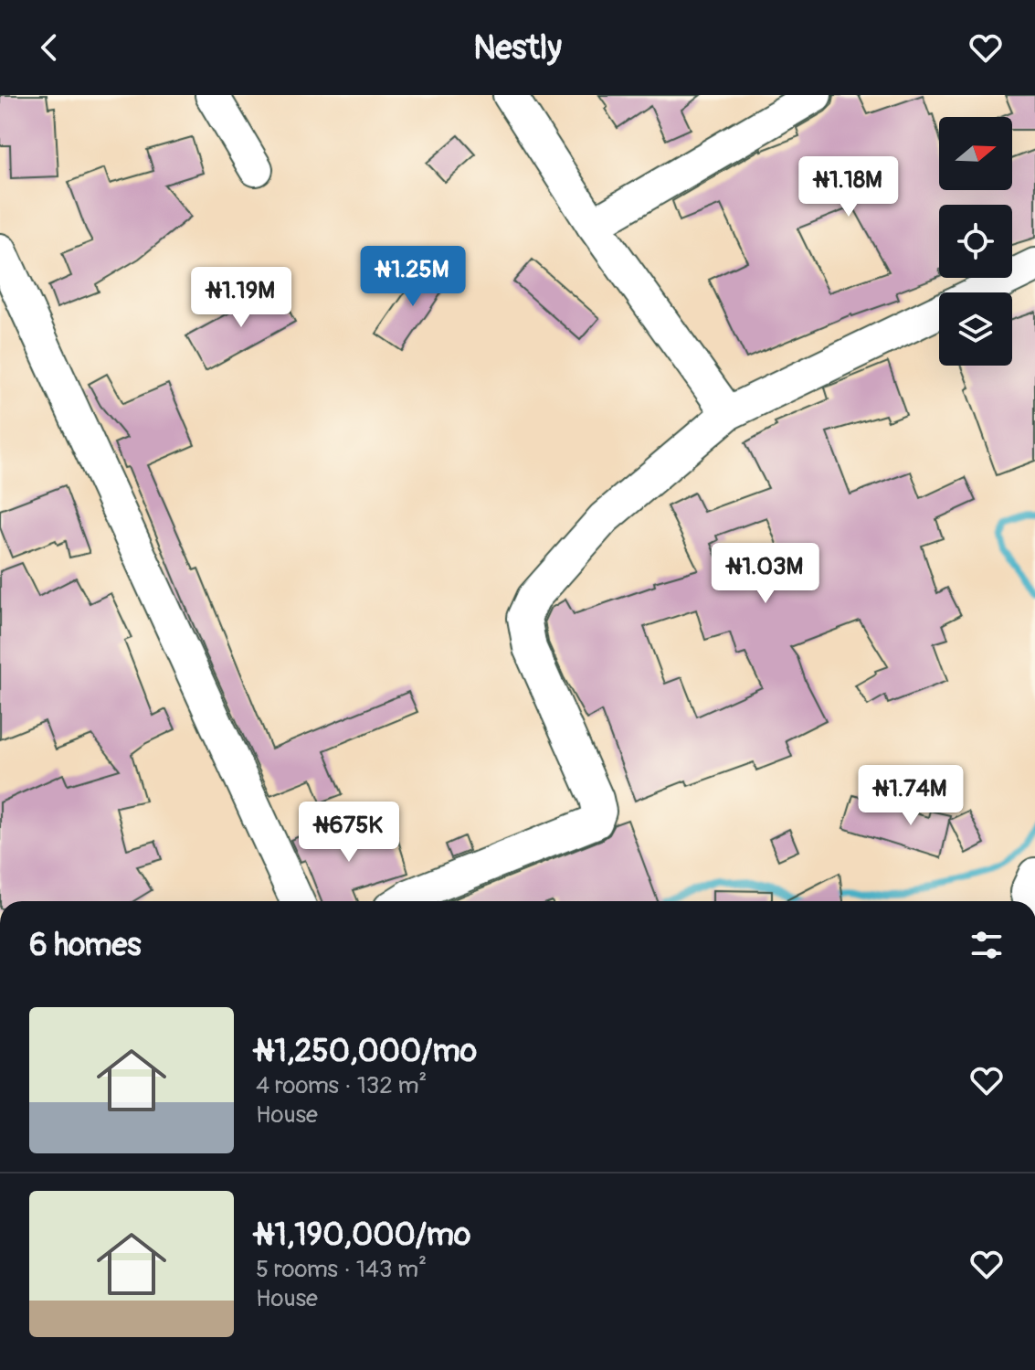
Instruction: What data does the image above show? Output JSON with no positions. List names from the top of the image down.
{
  "north": "right",
  "page": {
    "header": "Nestly",
    "price": [
      "₦1.18M",
      "₦1.25M",
      "₦1.19M",
      "₦1.03M",
      "₦1.74M",
      "₦675K"
    ],
    "heading": "6 homes",
    "list": [
      {
        "name": "₦1,250,000/mo",
        "note": "4 rooms · 132 m² · House"
      },
      {
        "name": "₦1,190,000/mo",
        "note": "5 rooms · 143 m² · House"
      }
    ]
  }
}
